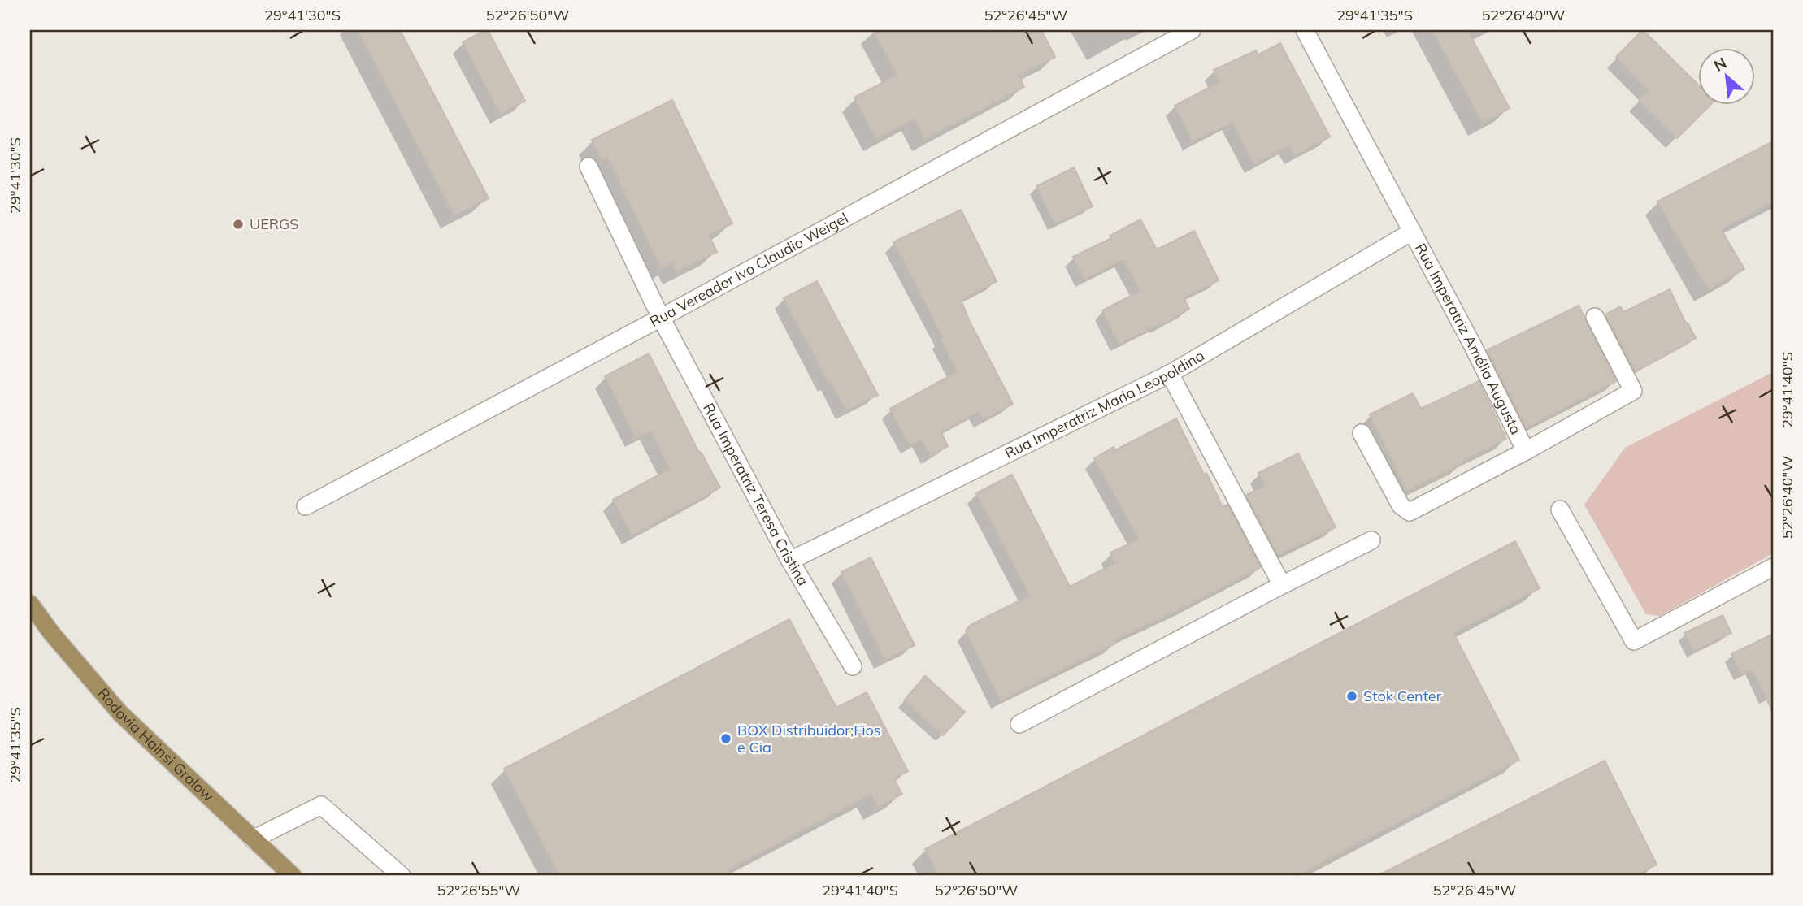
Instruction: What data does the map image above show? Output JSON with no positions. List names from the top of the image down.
{
  "streets": {
    "main road": ["Rodovia Hainsi Gralow"],
    "street": [
      "Rua Vereador Ivo Cláudio Weigel",
      "Rua Imperatriz Amélia Augusta",
      "Rua Imperatriz Maria Leopoldina",
      "Rua Imperatriz Teresa Cristina"
    ]
  },
  "crossings": [
    ["Rua Vereador Ivo Cláudio Weigel", "Rua Imperatriz Teresa Cristina"],
    ["Rua Imperatriz Amélia Augusta", "Rua Imperatriz Maria Leopoldina"],
    ["Rua Imperatriz Maria Leopoldina", "Rua Imperatriz Teresa Cristina"]
  ],
  "places": ["UERGS", "Stok Center", "BOX Distribuidor;Fios e Cia"],
  "north": "top left",
  "coordinates": [
    "29°41'30\"S",
    "52°26'50\"W",
    "52°26'45\"W",
    "29°41'35\"S",
    "52°26'40\"W",
    "29°41'40\"S",
    "52°26'55\"W"
  ]
}
